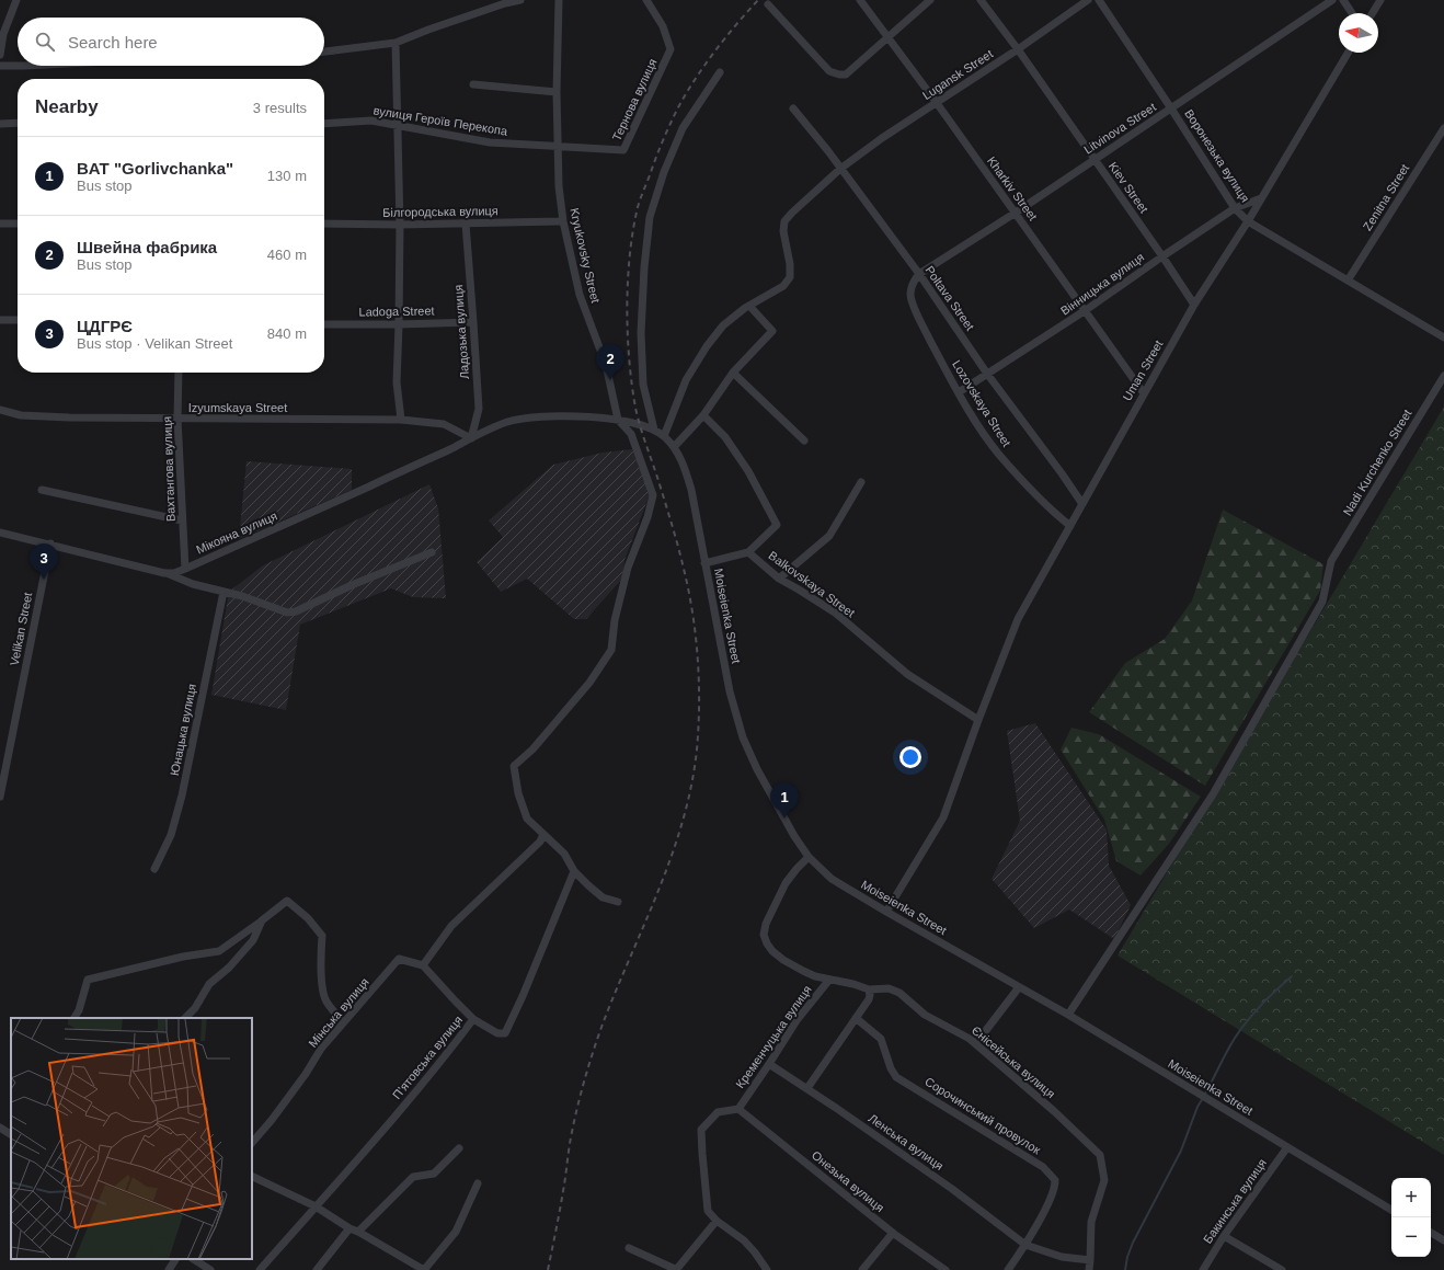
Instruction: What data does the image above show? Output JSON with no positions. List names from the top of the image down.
{
  "streets": {
    "street": [
      "Lugansk Street",
      "Тернова вулиця",
      "вулиця Героїв Перекопа",
      "Litvinova Street",
      "Воронезька вулиця",
      "Kiev Street",
      "Kharkiv Street",
      "Zenitna Street",
      "Білгородська вулиця",
      "Kryukovsky Street",
      "Вінницька вулиця",
      "Poltava Street",
      "Ladoga Street",
      "Ладозька вулиця",
      "Uman Street",
      "Lozovskaya Street",
      "Izyumskaya Street",
      "Nadi Kurchenko Street",
      "Вахтангова вулиця",
      "Мікояна вулиця",
      "Balkovskaya Street",
      "Moiseienka Street",
      "Velikan Street",
      "Юнацька вулиця",
      "Мінська вулиця",
      "Кременчуцька вулиця",
      "П’ятовська вулиця",
      "Єнісейська вулиця",
      "Сорочинський провулок",
      "Ленська вулиця",
      "Онезька вулиця",
      "Бакинська вулиця"
    ]
  },
  "crossings": [
    ["Lugansk Street", "Kiev Street"],
    ["Lugansk Street", "Kharkiv Street"],
    ["Lugansk Street", "Poltava Street"],
    ["Тернова вулиця", "вулиця Героїв Перекопа"],
    ["Тернова вулиця", "Kryukovsky Street"],
    ["вулиця Героїв Перекопа", "Kryukovsky Street"],
    ["Litvinova Street", "Воронезька вулиця"],
    ["Litvinova Street", "Kiev Street"],
    ["Litvinova Street", "Kharkiv Street"],
    ["Litvinova Street", "Poltava Street"],
    ["Litvinova Street", "Lozovskaya Street"],
    ["Воронезька вулиця", "Zenitna Street"],
    ["Воронезька вулиця", "Вінницька вулиця"],
    ["Воронезька вулиця", "Uman Street"],
    ["Kiev Street", "Вінницька вулиця"],
    ["Kiev Street", "Uman Street"],
    ["Kharkiv Street", "Вінницька вулиця"],
    ["Kharkiv Street", "Uman Street"],
    ["Білгородська вулиця", "Kryukovsky Street"],
    ["Білгородська вулиця", "Ладозька вулиця"],
    ["Kryukovsky Street", "Мікояна вулиця"],
    ["Вінницька вулиця", "Poltava Street"],
    ["Вінницька вулиця", "Uman Street"],
    ["Вінницька вулиця", "Lozovskaya Street"],
    ["Poltava Street", "Uman Street"],
    ["Poltava Street", "Lozovskaya Street"],
    ["Ladoga Street", "Ладозька вулиця"],
    ["Ладозька вулиця", "Izyumskaya Street"],
    ["Ладозька вулиця", "Мікояна вулиця"],
    ["Uman Street", "Lozovskaya Street"],
    ["Uman Street", "Balkovskaya Street"],
    ["Uman Street", "Moiseienka Street"],
    ["Izyumskaya Street", "Вахтангова вулиця"],
    ["Izyumskaya Street", "Мікояна вулиця"],
    ["Nadi Kurchenko Street", "Moiseienka Street"],
    ["Вахтангова вулиця", "Мікояна вулиця"],
    ["Мікояна вулиця", "Moiseienka Street"],
    ["Мікояна вулиця", "Velikan Street"],
    ["Moiseienka Street", "Єнісейська вулиця"],
    ["Moiseienka Street", "Бакинська вулиця"],
    ["Кременчуцька вулиця", "Єнісейська вулиця"],
    ["Кременчуцька вулиця", "Ленська вулиця"],
    ["Кременчуцька вулиця", "Онезька вулиця"],
    ["Єнісейська вулиця", "Ленська вулиця"],
    ["Сорочинський провулок", "Ленська вулиця"]
  ],
  "north": "left",
  "page": {
    "search": "Search here",
    "heading": ["Nearby", "3 results"],
    "list": [
      {
        "mark": "1",
        "name": "BAT \"Gorlivchanka\"",
        "note": "Bus stop",
        "value": "130 m"
      },
      {
        "mark": "2",
        "name": "Швейна фабрика",
        "note": "Bus stop",
        "value": "460 m"
      },
      {
        "mark": "3",
        "name": "ЦДГРЄ",
        "note": "Bus stop · Velikan Street",
        "value": "840 m"
      }
    ],
    "pins": ["2", "3", "1"],
    "map_buttons": ["+", "−"]
  }
}
